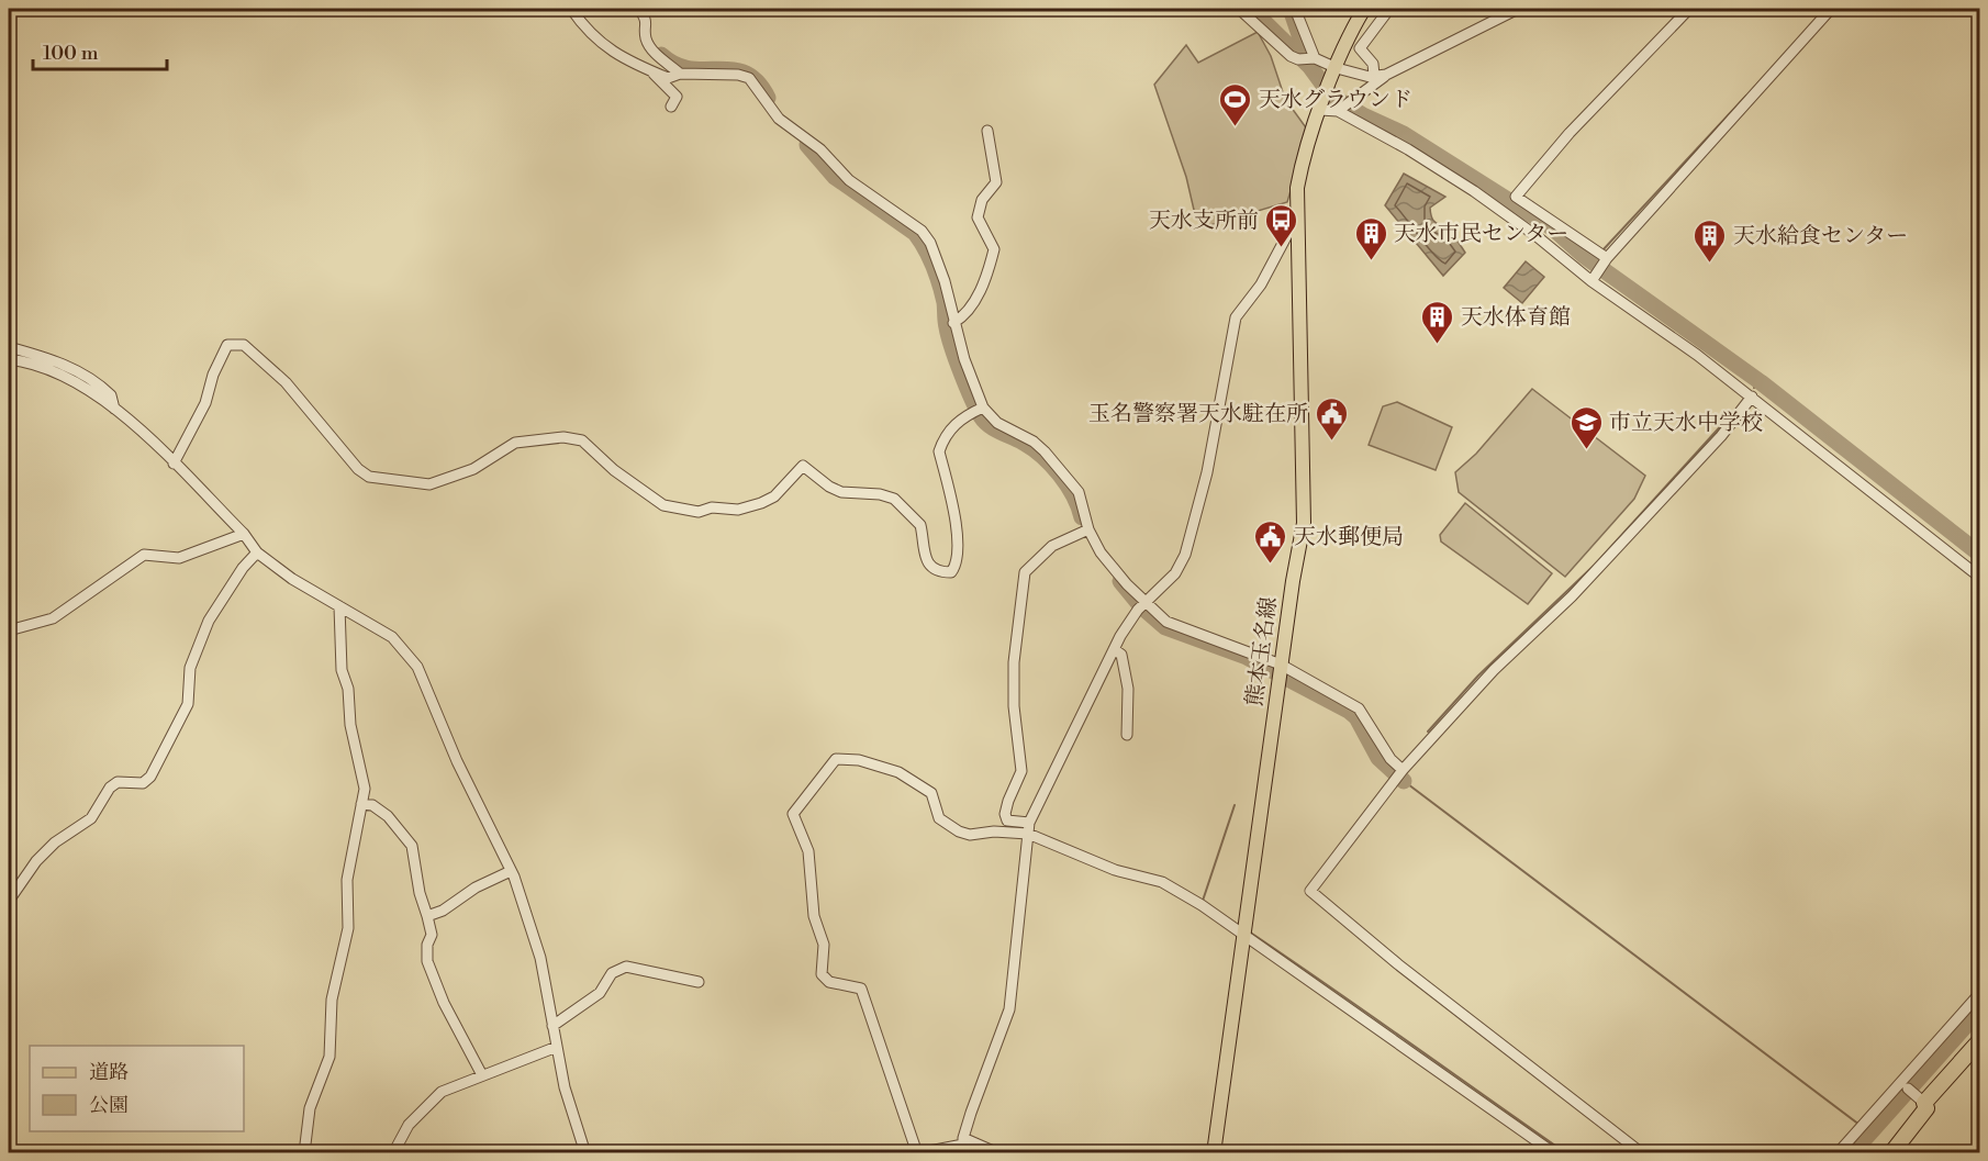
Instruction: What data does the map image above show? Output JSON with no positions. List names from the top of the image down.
{
  "streets": {
    "main road": ["熊本玉名線"]
  },
  "places": {
    "sports": ["天水グラウンド"],
    "bus stop": ["天水支所前"],
    "building": ["天水市民センター", "天水給食センター", "天水体育館"],
    "public building": ["玉名警察署天水駐在所", "天水郵便局"],
    "school or university": ["市立天水中学校"]
  },
  "legend": ["道路", "公園"],
  "scale_bar": "100 m"
}
